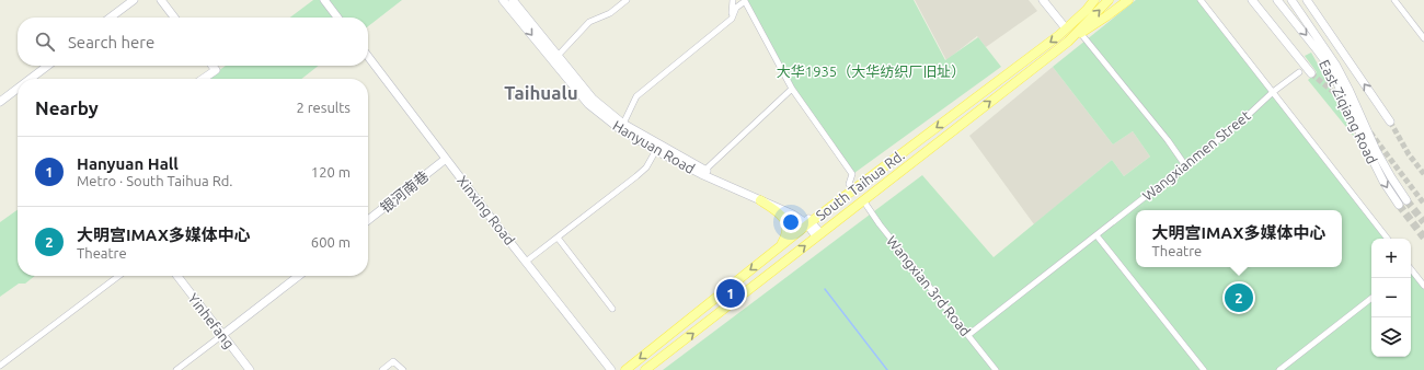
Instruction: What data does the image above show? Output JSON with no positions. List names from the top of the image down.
{
  "streets": {
    "main road": [
      "East Ziqiang Road",
      "Hanyuan Road",
      "South Taihua Rd.",
      "银河南巷",
      "Xinxing Road",
      "Yinhefang"
    ],
    "street": ["Wangxianmen Street", "Wangxian 3rd Road"]
  },
  "crossings": [
    ["Hanyuan Road", "South Taihua Rd."],
    ["Wangxianmen Street", "Wangxian 3rd Road"],
    ["South Taihua Rd.", "Wangxian 3rd Road"],
    ["银河南巷", "Xinxing Road"]
  ],
  "districts": ["Taihualu"],
  "parks": ["大华1935（大华纺织厂旧址）"],
  "page": {
    "search": "Search here",
    "heading": ["Nearby", "2 results"],
    "list": [
      {
        "mark": "1",
        "name": "Hanyuan Hall",
        "note": "Metro · South Taihua Rd.",
        "value": "120 m"
      },
      {
        "mark": "2",
        "name": "大明宫IMAX多媒体中心",
        "note": "Theatre",
        "value": "600 m"
      }
    ],
    "popup": ["大明宫IMAX多媒体中心", "Theatre"],
    "map_buttons": ["+", "−"],
    "pins": ["1", "2"]
  }
}
